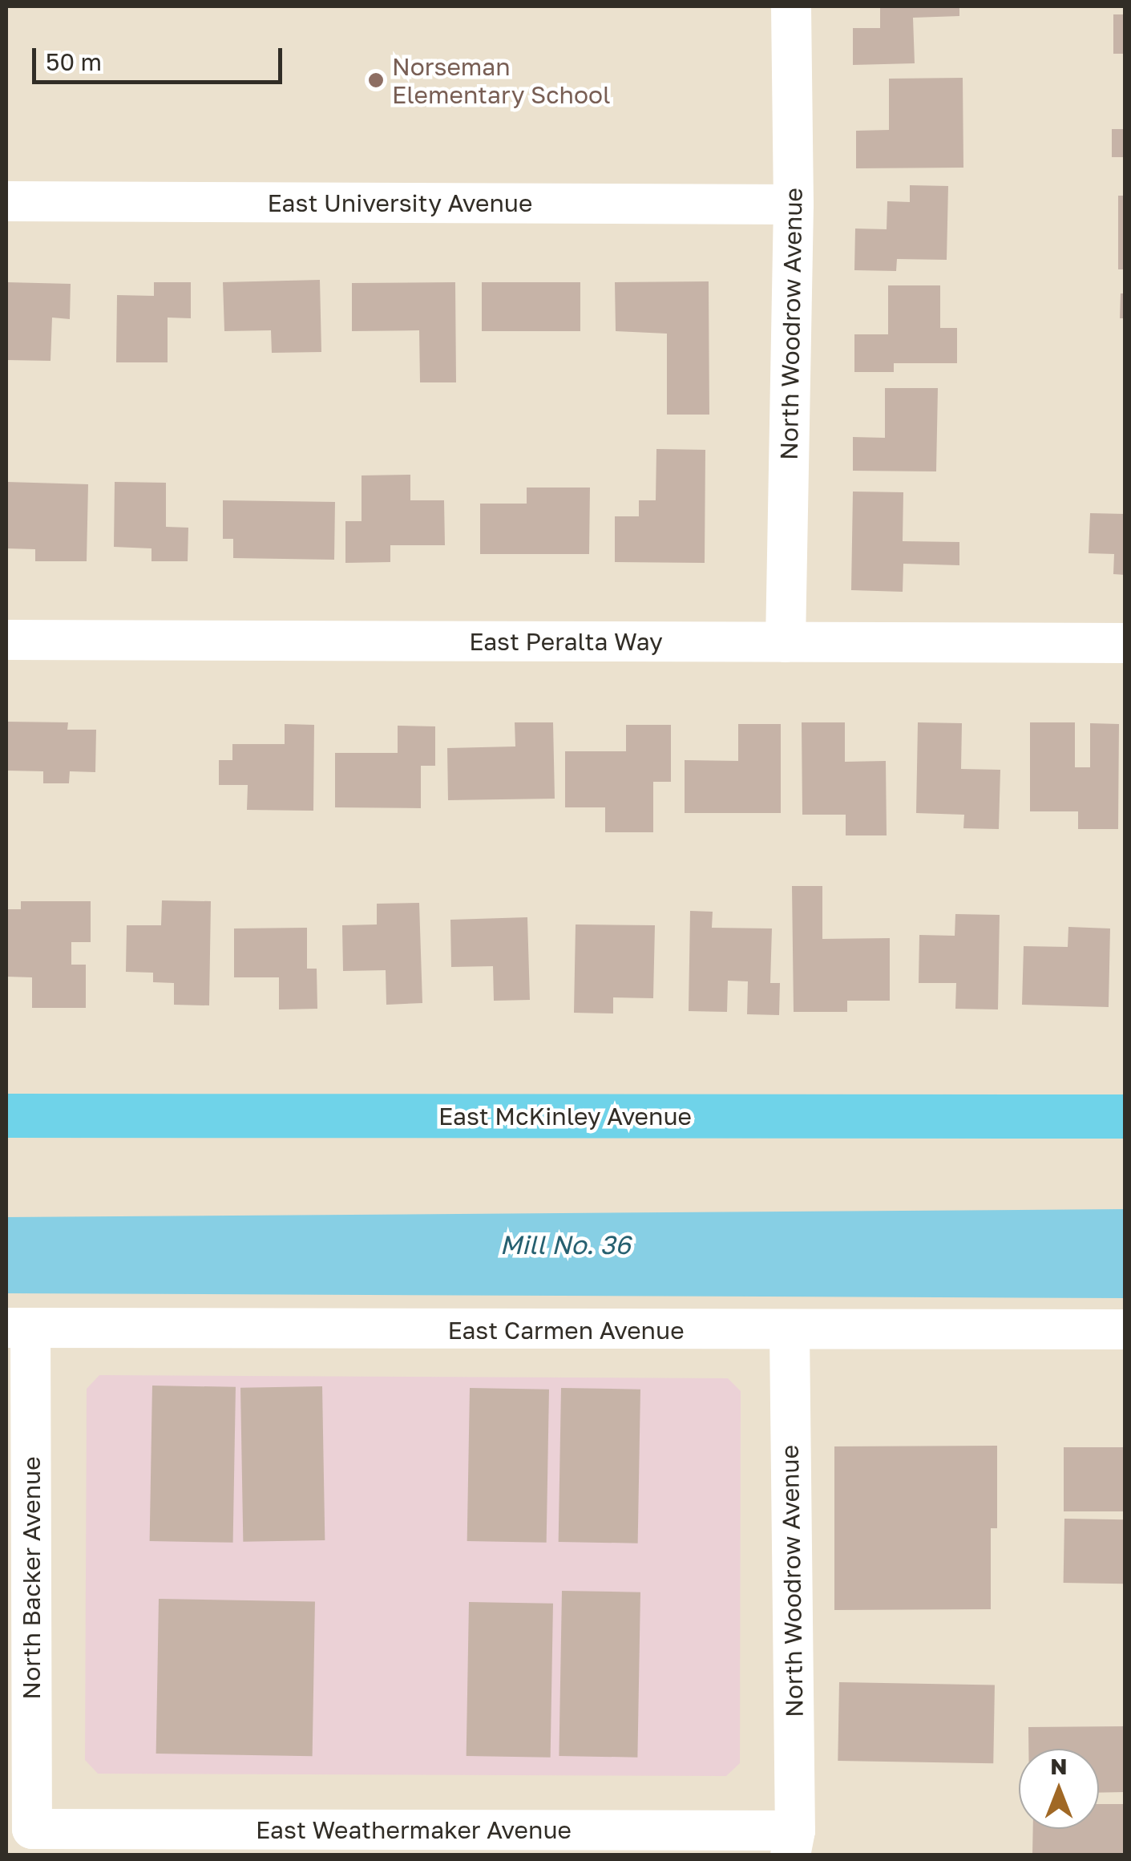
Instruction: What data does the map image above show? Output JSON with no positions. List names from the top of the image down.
{
  "streets": {
    "main road": ["East McKinley Avenue"],
    "street": [
      "East University Avenue",
      "North Woodrow Avenue",
      "East Peralta Way",
      "East Carmen Avenue",
      "North Backer Avenue",
      "East Weathermaker Avenue"
    ]
  },
  "crossings": [
    ["East University Avenue", "North Woodrow Avenue"],
    ["North Woodrow Avenue", "East Peralta Way"],
    ["North Woodrow Avenue", "East Carmen Avenue"],
    ["North Woodrow Avenue", "East Weathermaker Avenue"],
    ["East Carmen Avenue", "North Backer Avenue"],
    ["North Backer Avenue", "East Weathermaker Avenue"]
  ],
  "water": ["Mill No. 36"],
  "places": ["Norseman Elementary School"],
  "scale_bar": "50 m",
  "north": "top"
}
